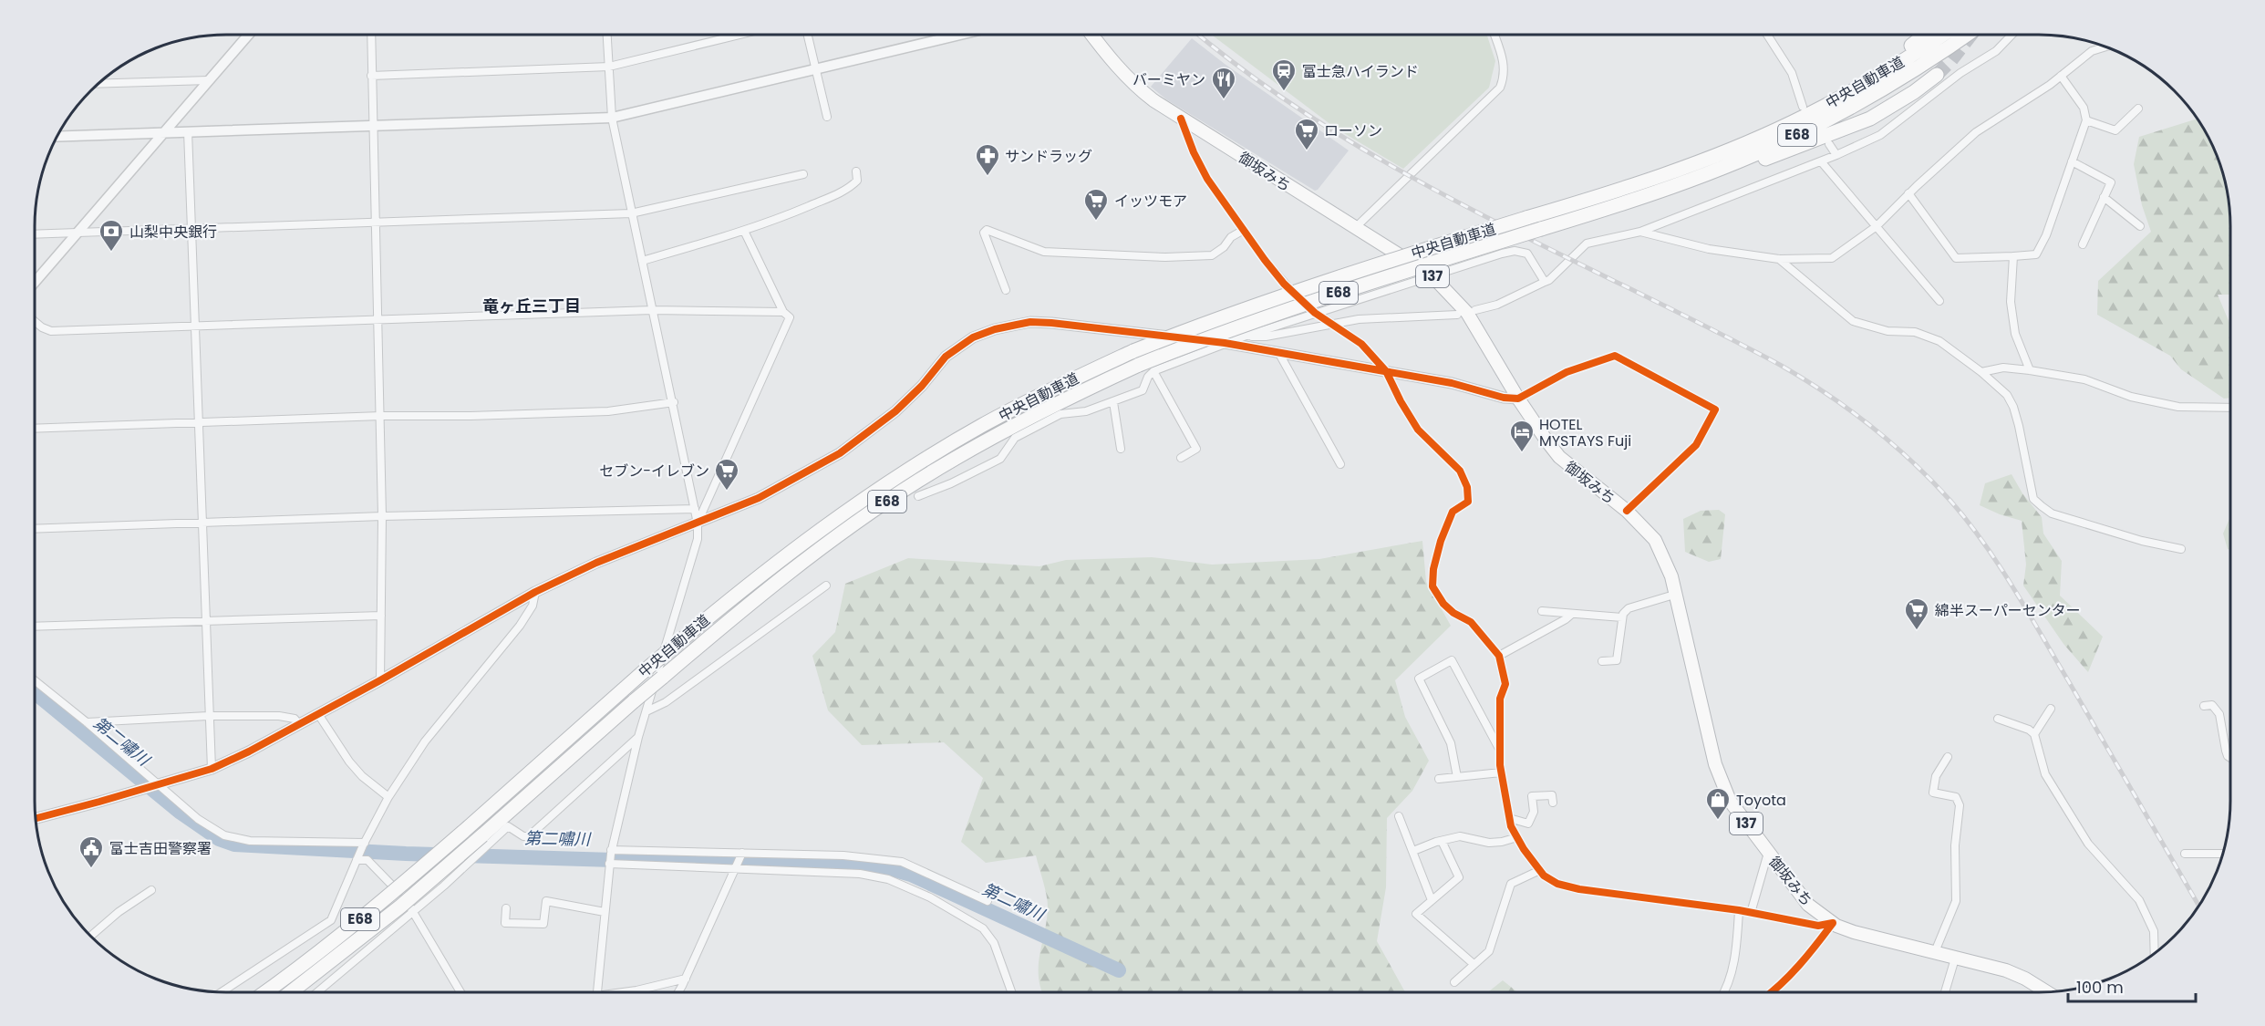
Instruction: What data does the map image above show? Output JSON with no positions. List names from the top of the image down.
{
  "streets": {
    "highway": [
      "中央自動車道",
      "E68",
      "御坂みち",
      "137"
    ]
  },
  "districts": ["竜ヶ丘三丁目"],
  "water": ["第二嘯川"],
  "places": {
    "station": ["富士急ハイランド"],
    "restaurant": ["バーミヤン"],
    "supermarket": [
      "ローソン",
      "イッツモア",
      "セブン-イレブン",
      "綿半スーパーセンター"
    ],
    "pharmacy": ["サンドラッグ"],
    "bank": ["山梨中央銀行"],
    "hotel": ["HOTEL MYSTAYS Fuji"],
    "shop": ["Toyota"],
    "public building": ["富士吉田警察署"]
  },
  "scale_bar": "100 m"
}
